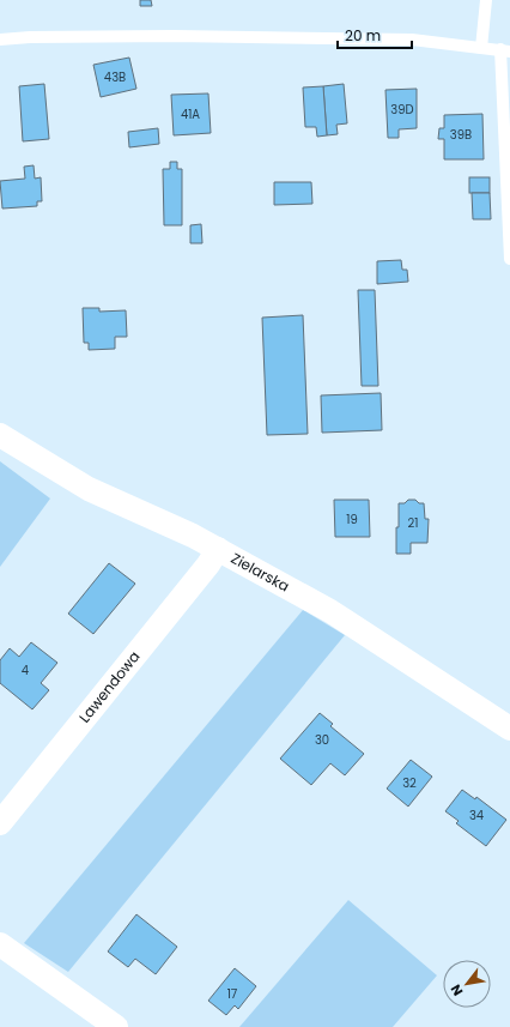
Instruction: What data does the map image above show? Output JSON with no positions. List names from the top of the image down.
{
  "streets": {
    "street": ["Zielarska", "Lawendowa"]
  },
  "crossings": [
    ["Zielarska", "Lawendowa"]
  ],
  "house_numbers": [
    "43B",
    "39D",
    "41A",
    "39B",
    "19",
    "21",
    "4",
    "30",
    "32",
    "34",
    "17"
  ],
  "scale_bar": "20 m",
  "north": "bottom left"
}
